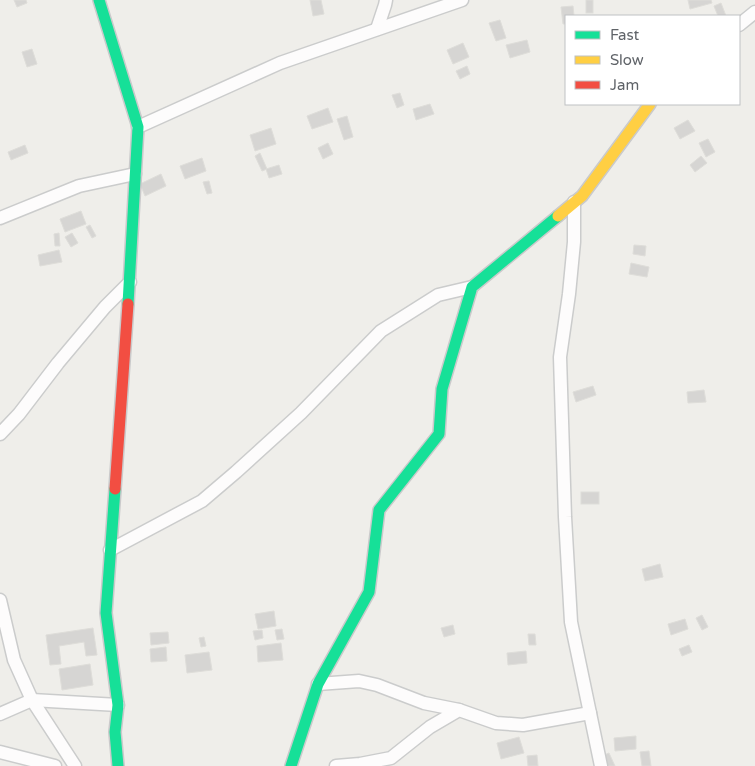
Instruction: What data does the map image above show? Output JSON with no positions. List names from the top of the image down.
{
  "legend": ["Fast", "Slow", "Jam"]
}
